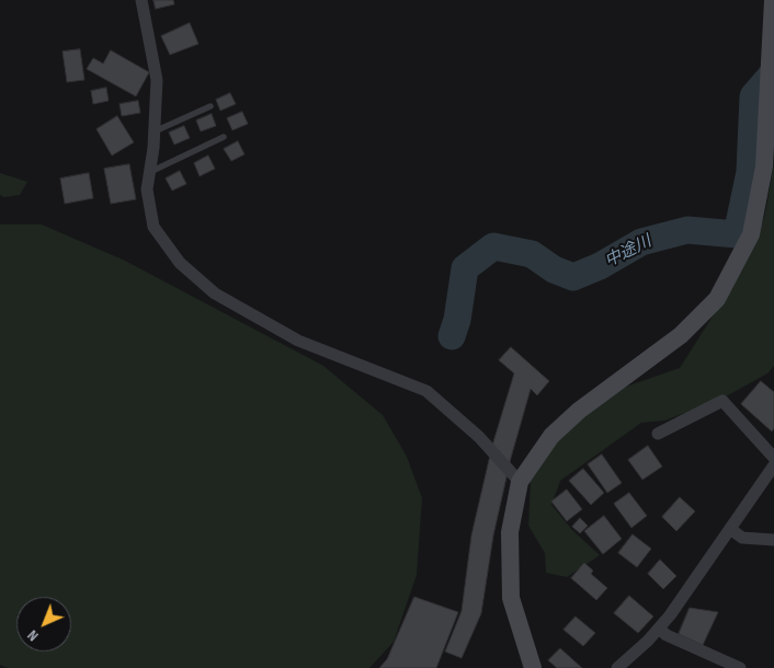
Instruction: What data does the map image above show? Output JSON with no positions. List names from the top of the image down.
{
  "water": ["中途川"],
  "north": "bottom left"
}
